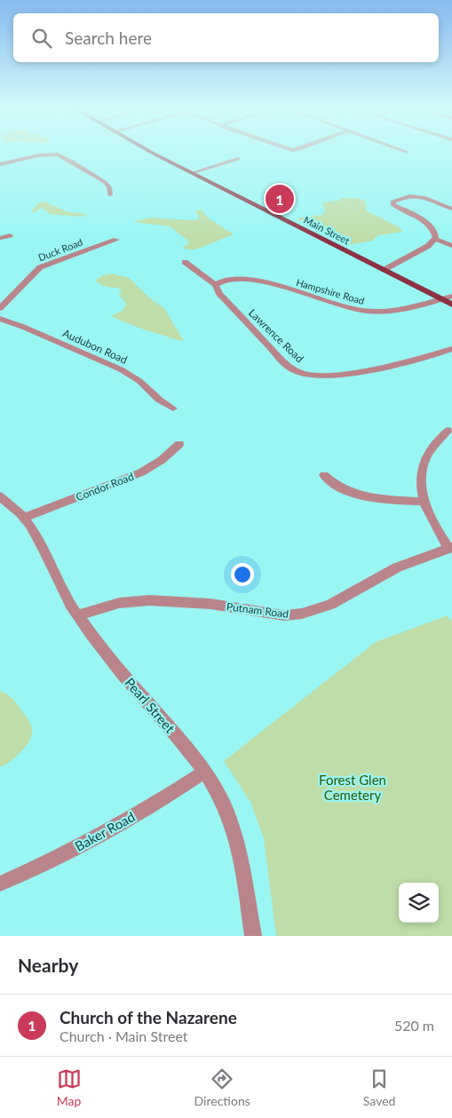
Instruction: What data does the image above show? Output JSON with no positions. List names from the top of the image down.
{
  "streets": {
    "main road": ["Main Street"],
    "street": [
      "Duck Road",
      "Hampshire Road",
      "Lawrence Road",
      "Audubon Road",
      "Condor Road",
      "Putnam Road",
      "Pearl Street",
      "Baker Road"
    ]
  },
  "crossings": [
    ["Main Street", "Hampshire Road"],
    ["Hampshire Road", "Lawrence Road"],
    ["Condor Road", "Pearl Street"],
    ["Putnam Road", "Pearl Street"],
    ["Pearl Street", "Baker Road"]
  ],
  "parks": ["Forest Glen Cemetery"],
  "page": {
    "search": "Search here",
    "pins": "1",
    "heading": "Nearby",
    "list": [
      {
        "mark": "1",
        "name": "Church of the Nazarene",
        "note": "Church · Main Street",
        "value": "520 m"
      }
    ],
    "nav": ["Map", "Directions", "Saved"]
  }
}
